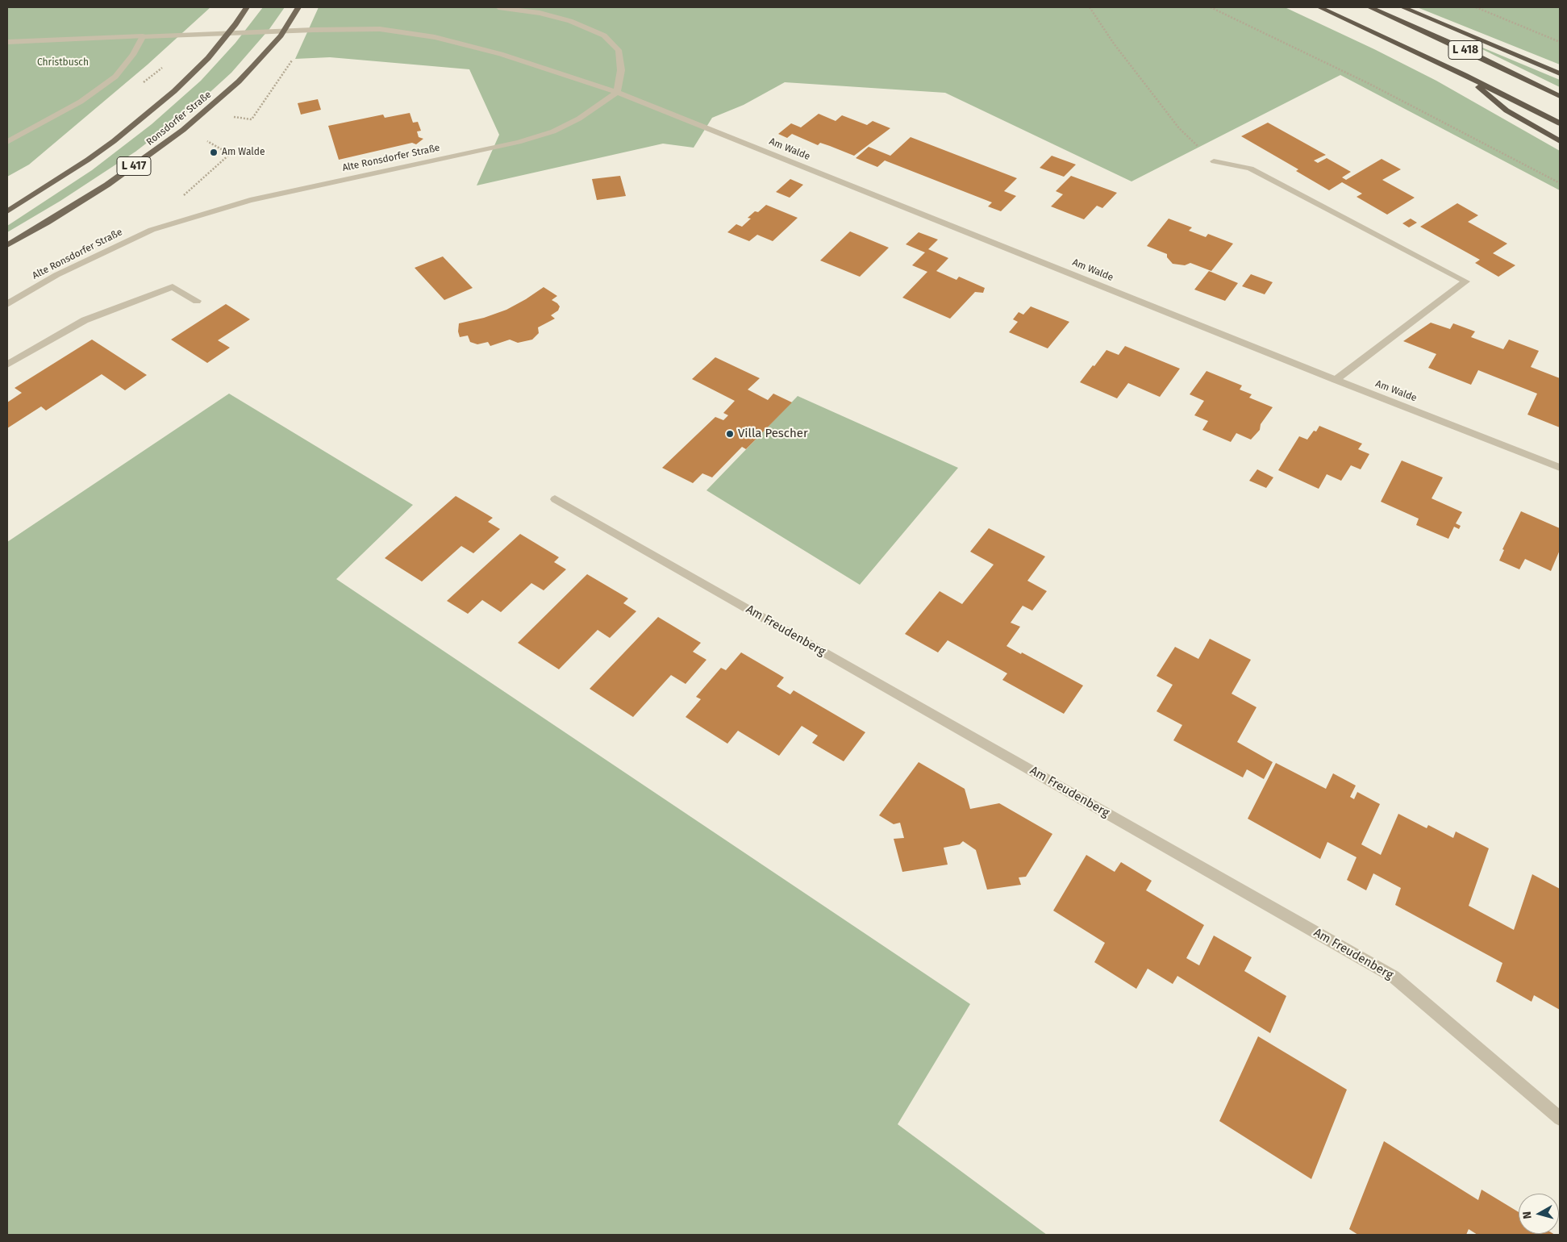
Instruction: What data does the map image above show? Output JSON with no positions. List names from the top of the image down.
{
  "streets": {
    "highway": ["L 418"],
    "main road": ["Ronsdorfer Straße", "L 417"],
    "street": ["Am Walde", "Alte Ronsdorfer Straße", "Am Freudenberg"]
  },
  "crossings": [
    ["Am Walde", "Alte Ronsdorfer Straße"]
  ],
  "parks": ["Christbusch"],
  "places": ["Am Walde", "Villa Pescher"],
  "north": "left"
}
